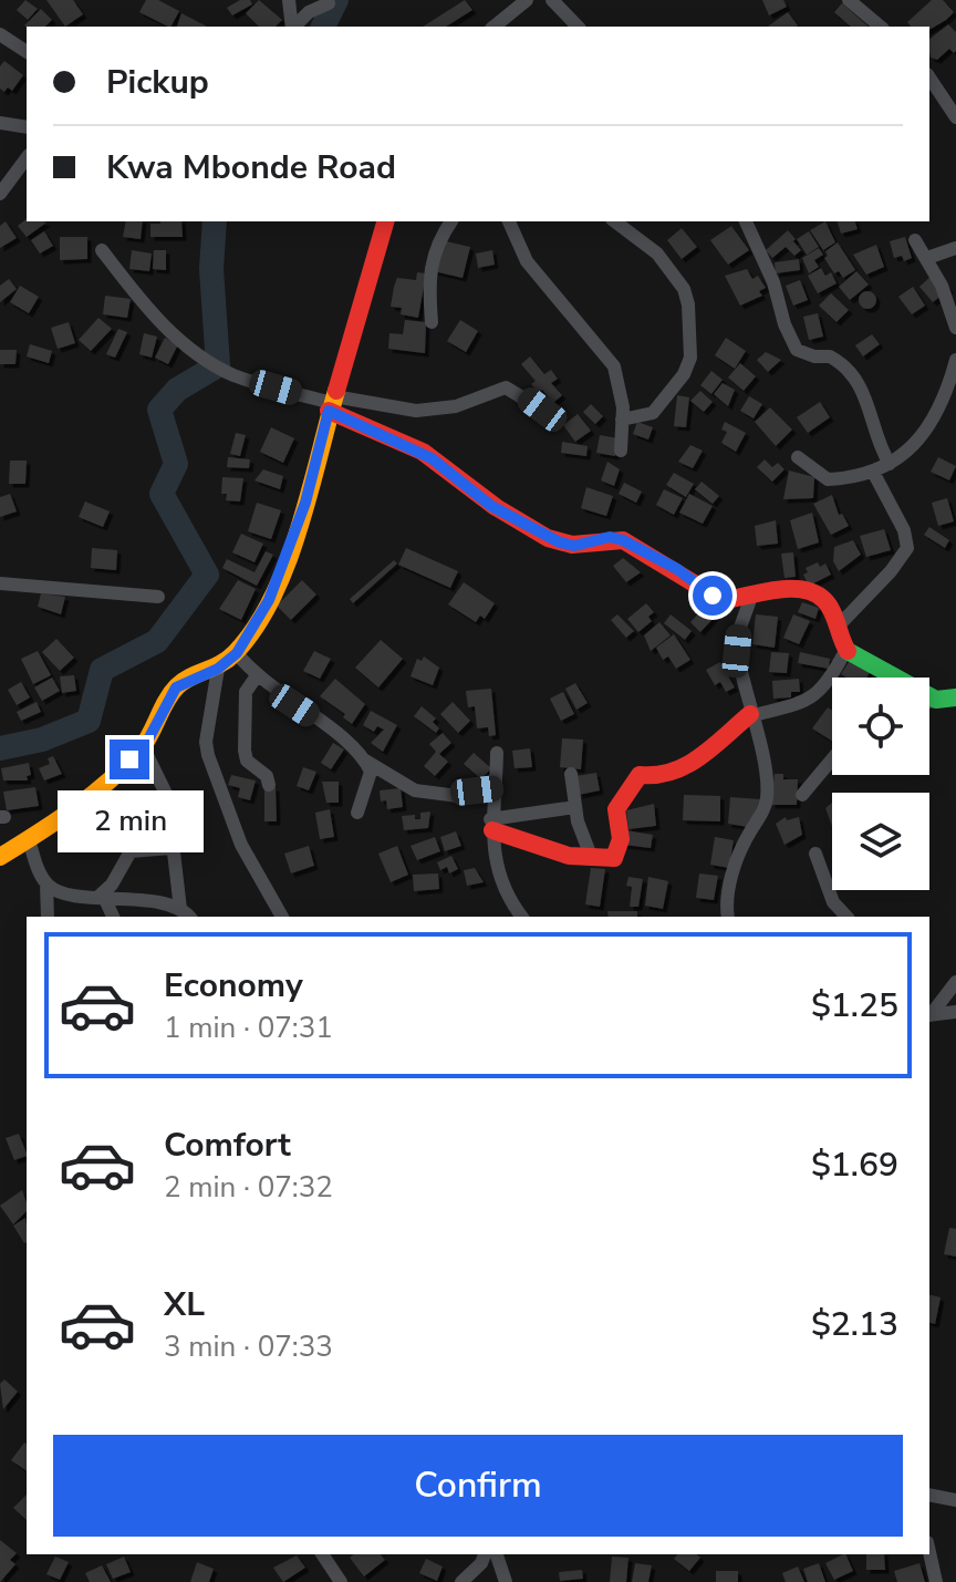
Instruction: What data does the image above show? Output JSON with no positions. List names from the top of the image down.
{
  "page": {
    "banner": ["Pickup", "Kwa Mbonde Road"],
    "bubble": "2 min",
    "list": [
      {
        "name": "Economy",
        "note": "1 min · 07:31",
        "value": "$1.25"
      },
      {
        "name": "Comfort",
        "note": "2 min · 07:32",
        "value": "$1.69"
      },
      {
        "name": "XL",
        "note": "3 min · 07:33",
        "value": "$2.13"
      }
    ],
    "buttons": "Confirm"
  }
}
